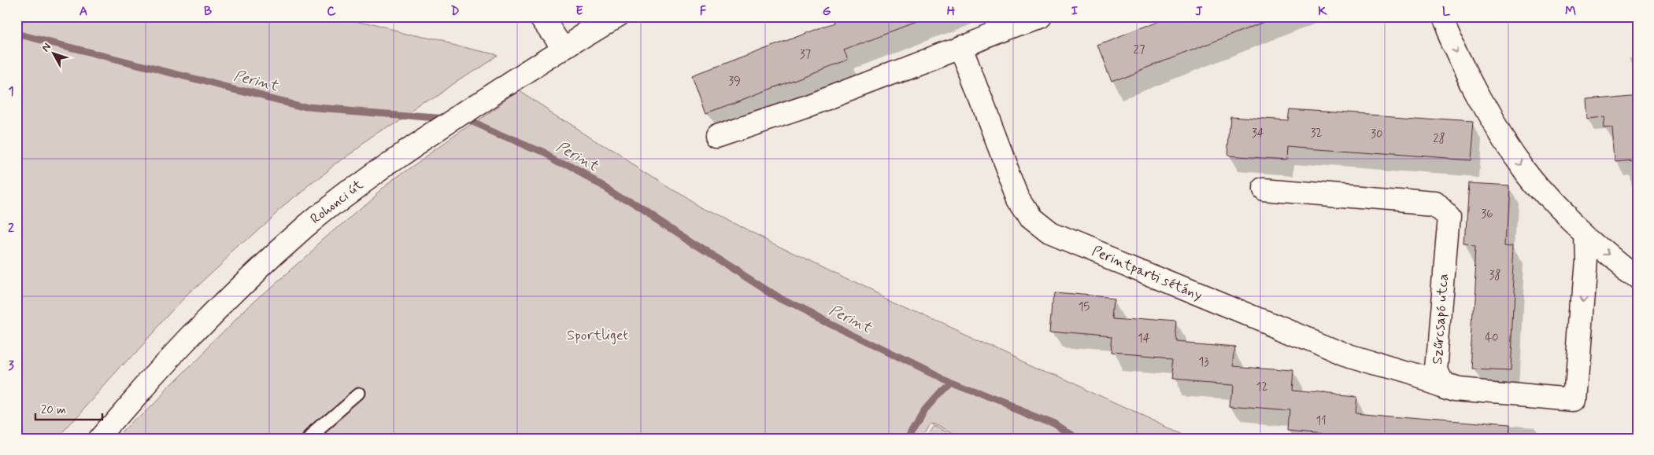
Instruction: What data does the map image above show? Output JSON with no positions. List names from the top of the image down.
{
  "streets": {
    "street": ["Rohonci út", "Perintparti sétány", "Szűrcsapó utca"]
  },
  "crossings": [
    ["Perintparti sétány", "Szűrcsapó utca"]
  ],
  "water": ["Perint"],
  "parks": ["Sportliget"],
  "house_numbers": [
    "27",
    "37",
    "39",
    "34",
    "32",
    "30",
    "28",
    "36",
    "38",
    "15",
    "40",
    "14",
    "13",
    "12",
    "11"
  ],
  "scale_bar": "20 m",
  "north": "top left",
  "grid": {
    "columns": [
      "A",
      "B",
      "C",
      "D",
      "E",
      "F",
      "G",
      "H",
      "I",
      "J",
      "K",
      "L",
      "M"
    ],
    "rows": ["1", "2", "3"]
  }
}
